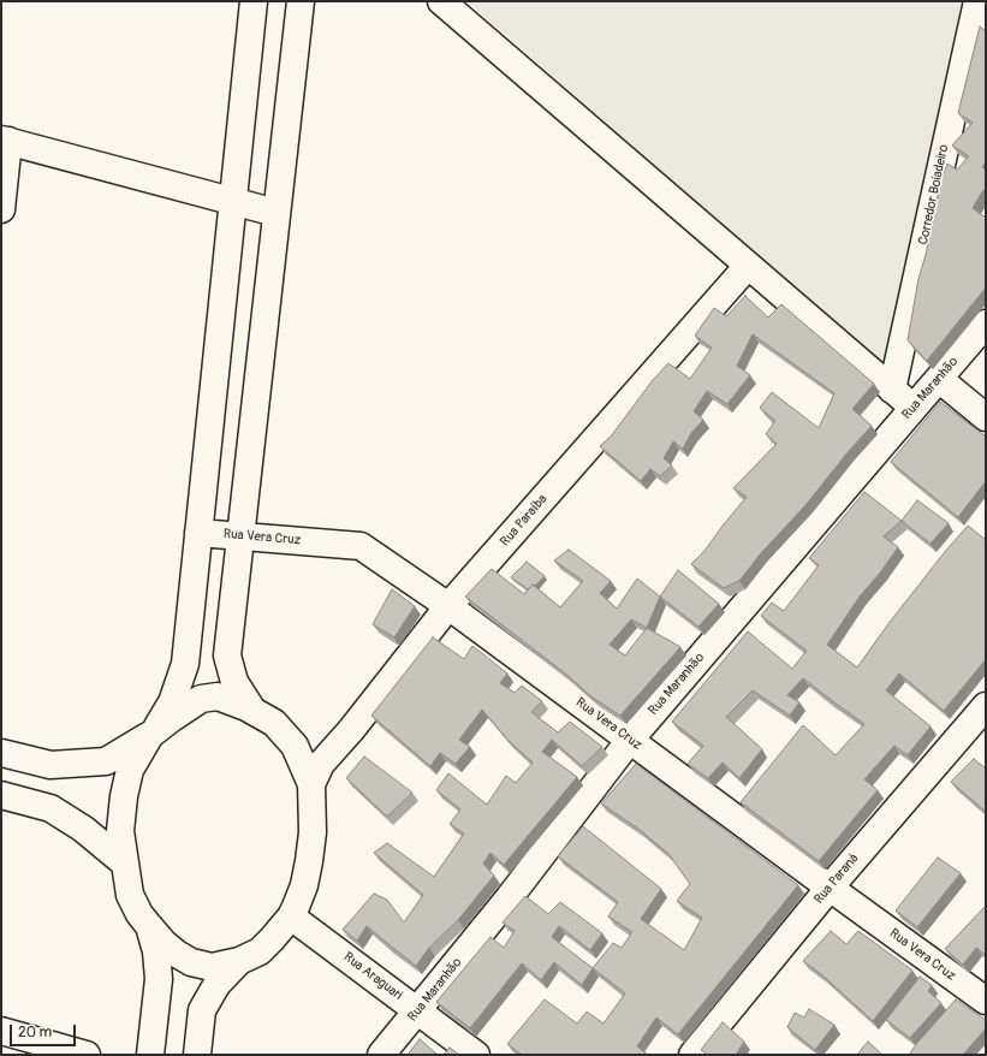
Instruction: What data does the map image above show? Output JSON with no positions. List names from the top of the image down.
{
  "streets": {
    "street": [
      "Corredor Boiadeiro",
      "Rua Maranhão",
      "Rua Paraíba",
      "Rua Vera Cruz",
      "Rua Paraná",
      "Rua Araguari"
    ]
  },
  "crossings": [
    ["Rua Maranhão", "Rua Vera Cruz"],
    ["Rua Maranhão", "Rua Araguari"],
    ["Rua Paraíba", "Rua Vera Cruz"],
    ["Rua Vera Cruz", "Rua Paraná"]
  ],
  "scale_bar": "20 m"
}
